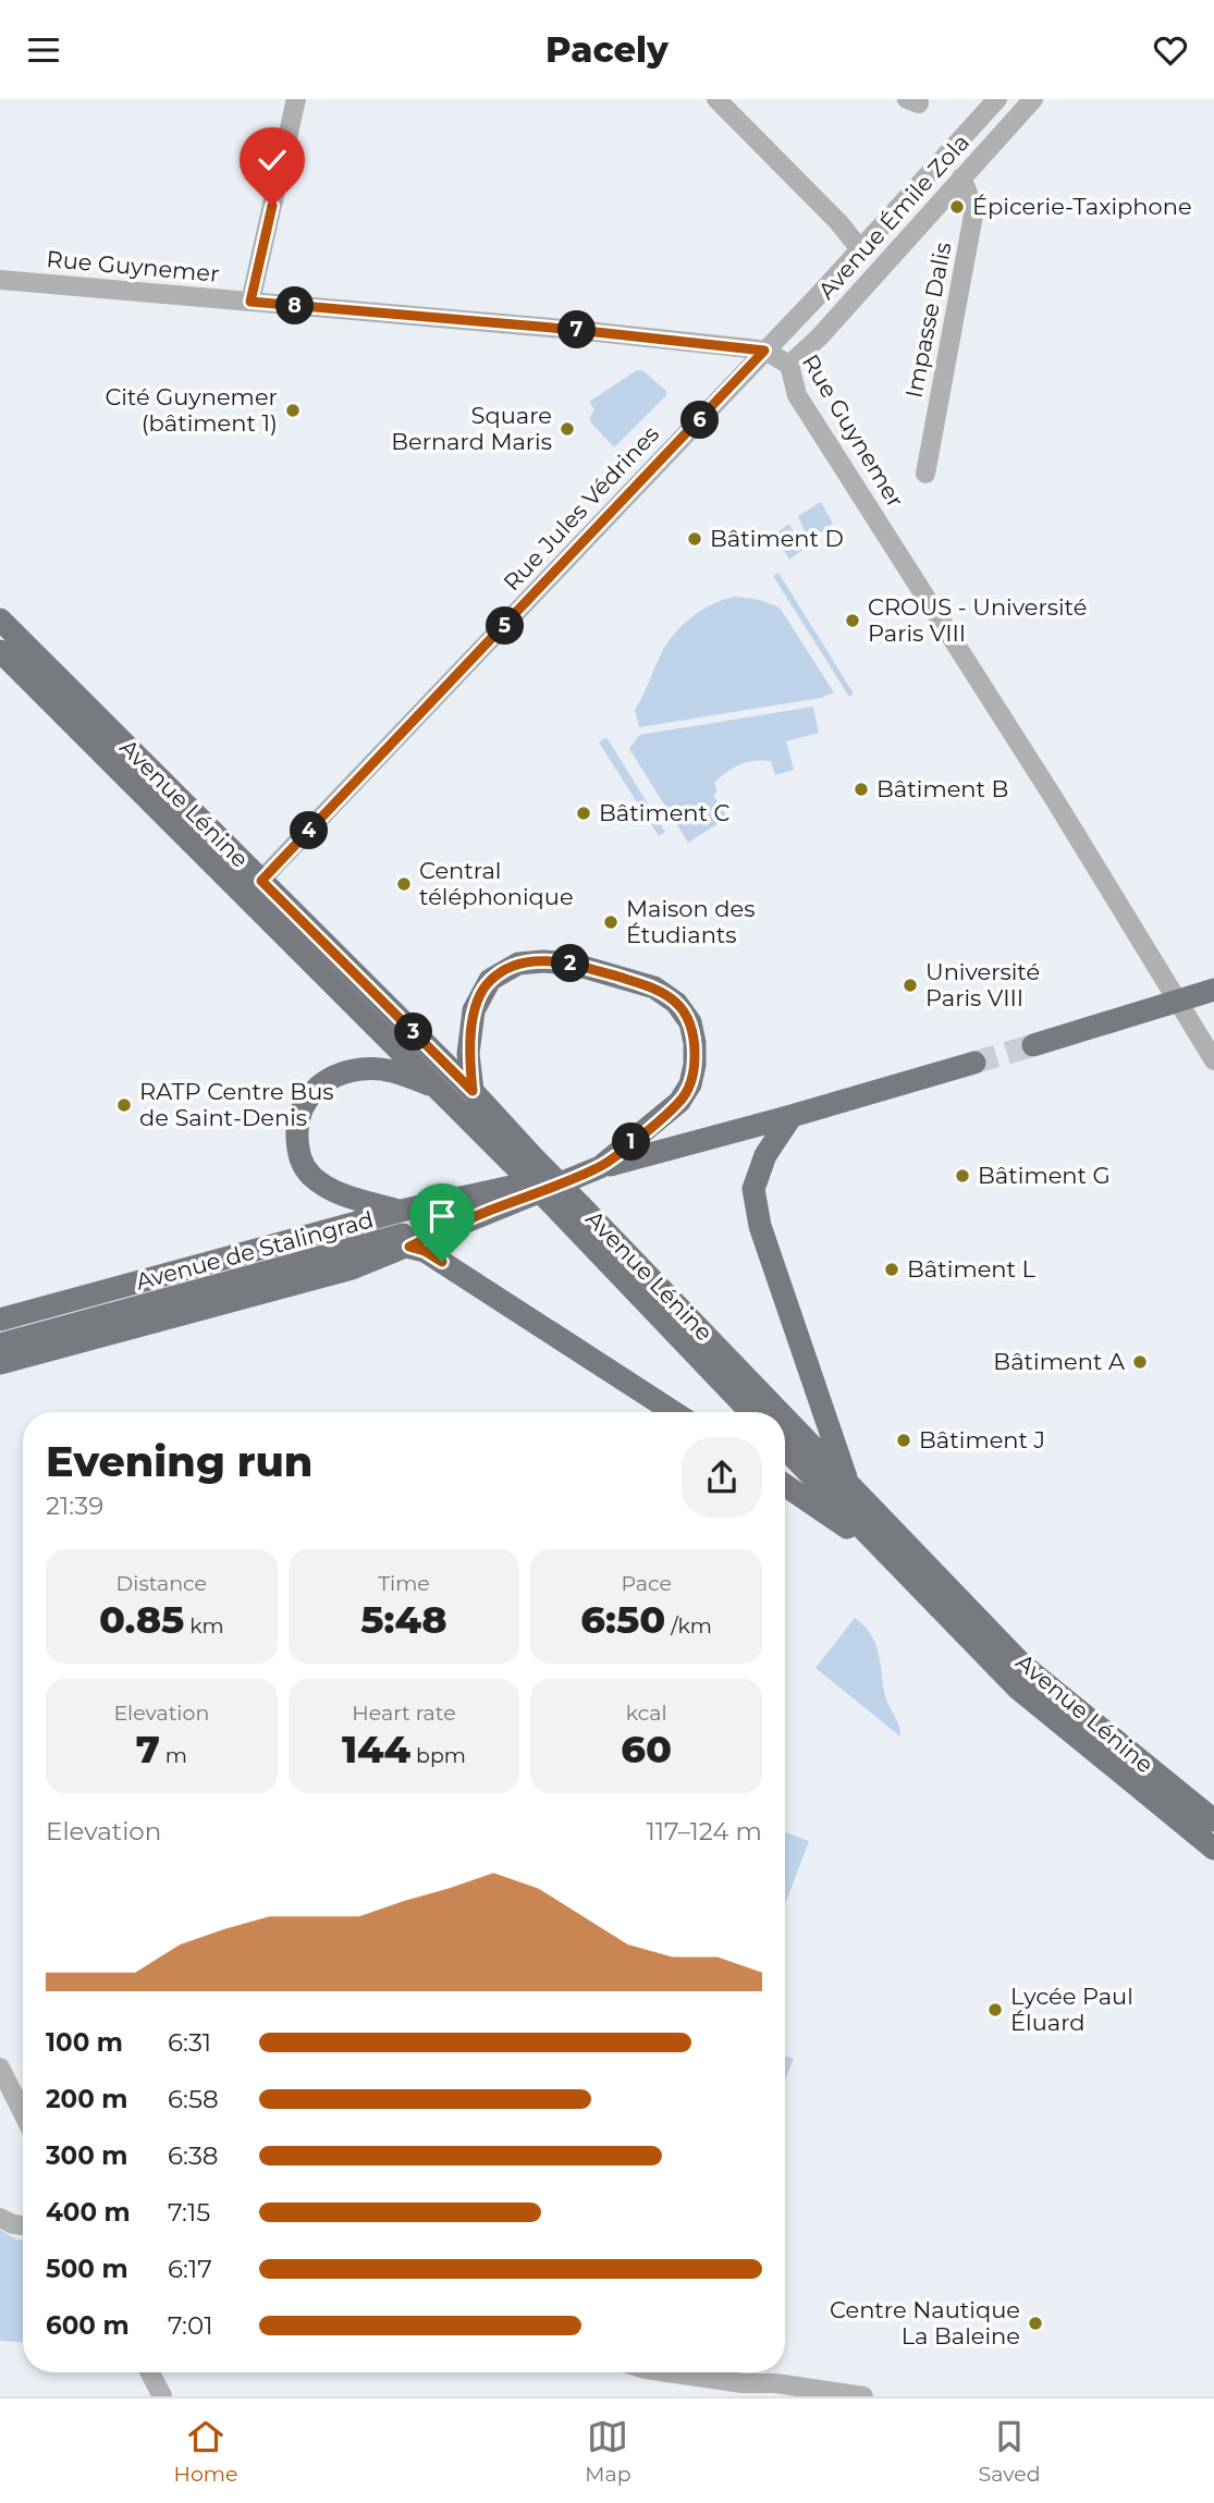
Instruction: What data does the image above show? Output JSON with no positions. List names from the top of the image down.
{
  "streets": {
    "main road": ["Avenue Lénine", "Avenue de Stalingrad"],
    "street": [
      "Avenue Émile Zola",
      "Rue Guynemer",
      "Impasse Dalis",
      "Rue Jules Védrines"
    ]
  },
  "crossings": [
    ["Avenue Émile Zola", "Rue Guynemer"],
    ["Avenue Émile Zola", "Impasse Dalis"],
    ["Avenue Émile Zola", "Rue Jules Védrines"],
    ["Rue Guynemer", "Rue Jules Védrines"],
    ["Rue Jules Védrines", "Avenue Lénine"]
  ],
  "places": [
    "Épicerie-Taxiphone",
    "Cité Guynemer (bâtiment 1)",
    "Square Bernard Maris",
    "Bâtiment D",
    "CROUS - Université Paris VIII",
    "Bâtiment B",
    "Bâtiment C",
    "Central téléphonique",
    "Maison des Étudiants",
    "Université Paris VIII",
    "RATP Centre Bus de Saint-Denis",
    "Bâtiment G",
    "Bâtiment L",
    "Bâtiment A",
    "Bâtiment J",
    "Lycée Paul Éluard",
    "Centre Nautique La Baleine"
  ],
  "page": {
    "header": "Pacely",
    "pins": [
      "8",
      "7",
      "6",
      "5",
      "4",
      "2",
      "3",
      "1"
    ],
    "heading": ["Evening run", "21:39"],
    "stats": [
      ["Distance", "0.85 km"],
      ["Time", "5:48"],
      ["Pace", "6:50 /km"],
      ["Elevation", "7 m"],
      ["Heart rate", "144 bpm"],
      ["kcal", "60"]
    ],
    "chart": ["Elevation", "117–124 m"],
    "list": [
      {
        "name": "100 m",
        "note": "6:31"
      },
      {
        "name": "200 m",
        "note": "6:58"
      },
      {
        "name": "300 m",
        "note": "6:38"
      },
      {
        "name": "400 m",
        "note": "7:15"
      },
      {
        "name": "500 m",
        "note": "6:17"
      },
      {
        "name": "600 m",
        "note": "7:01"
      }
    ],
    "tabs": ["Home", "Map", "Saved"]
  }
}
